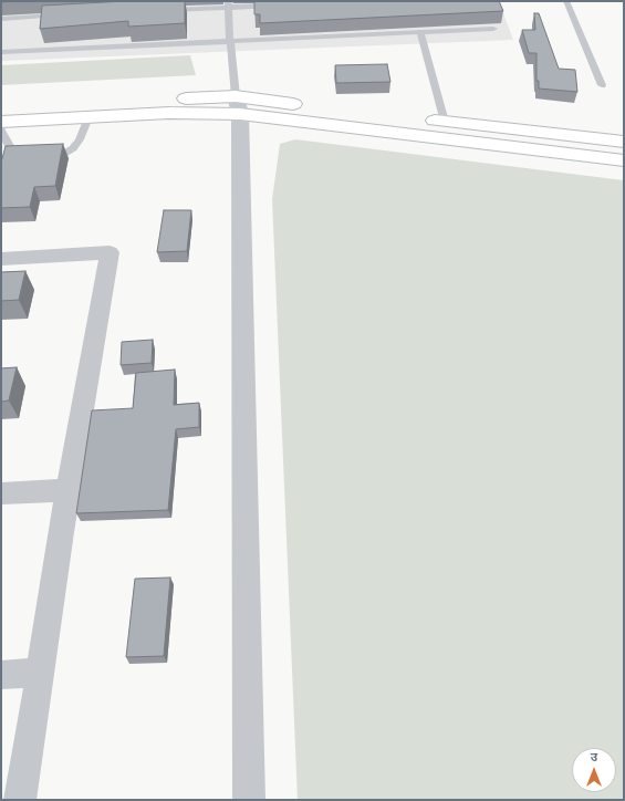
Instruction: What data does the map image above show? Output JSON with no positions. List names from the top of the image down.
{
  "north": "top"
}
